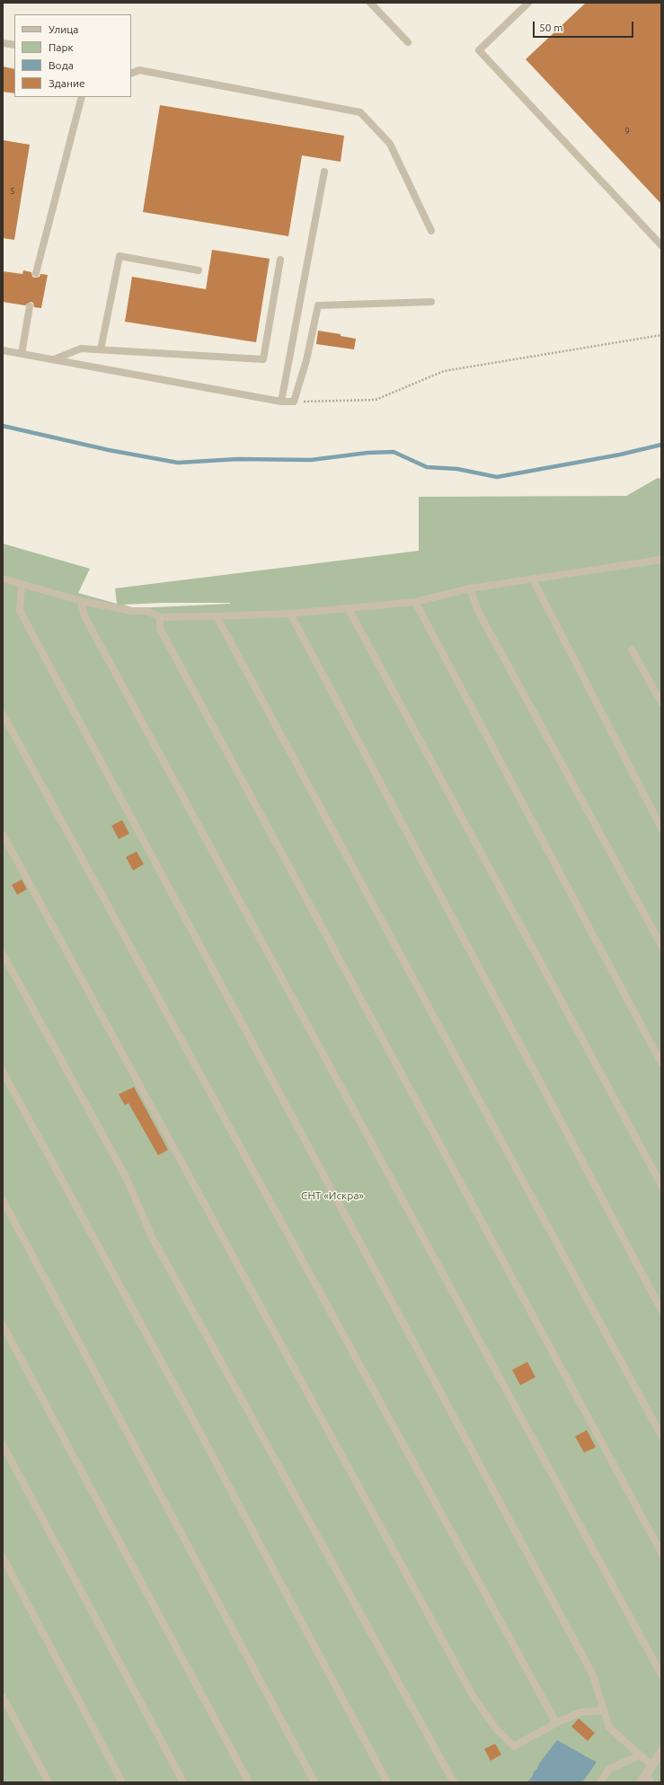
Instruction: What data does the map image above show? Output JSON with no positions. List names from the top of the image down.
{
  "parks": ["СНТ «Искра»"],
  "house_numbers": ["9", "5"],
  "legend": [
    "Улица",
    "Парк",
    "Вода",
    "Здание"
  ],
  "scale_bar": "50 m"
}
